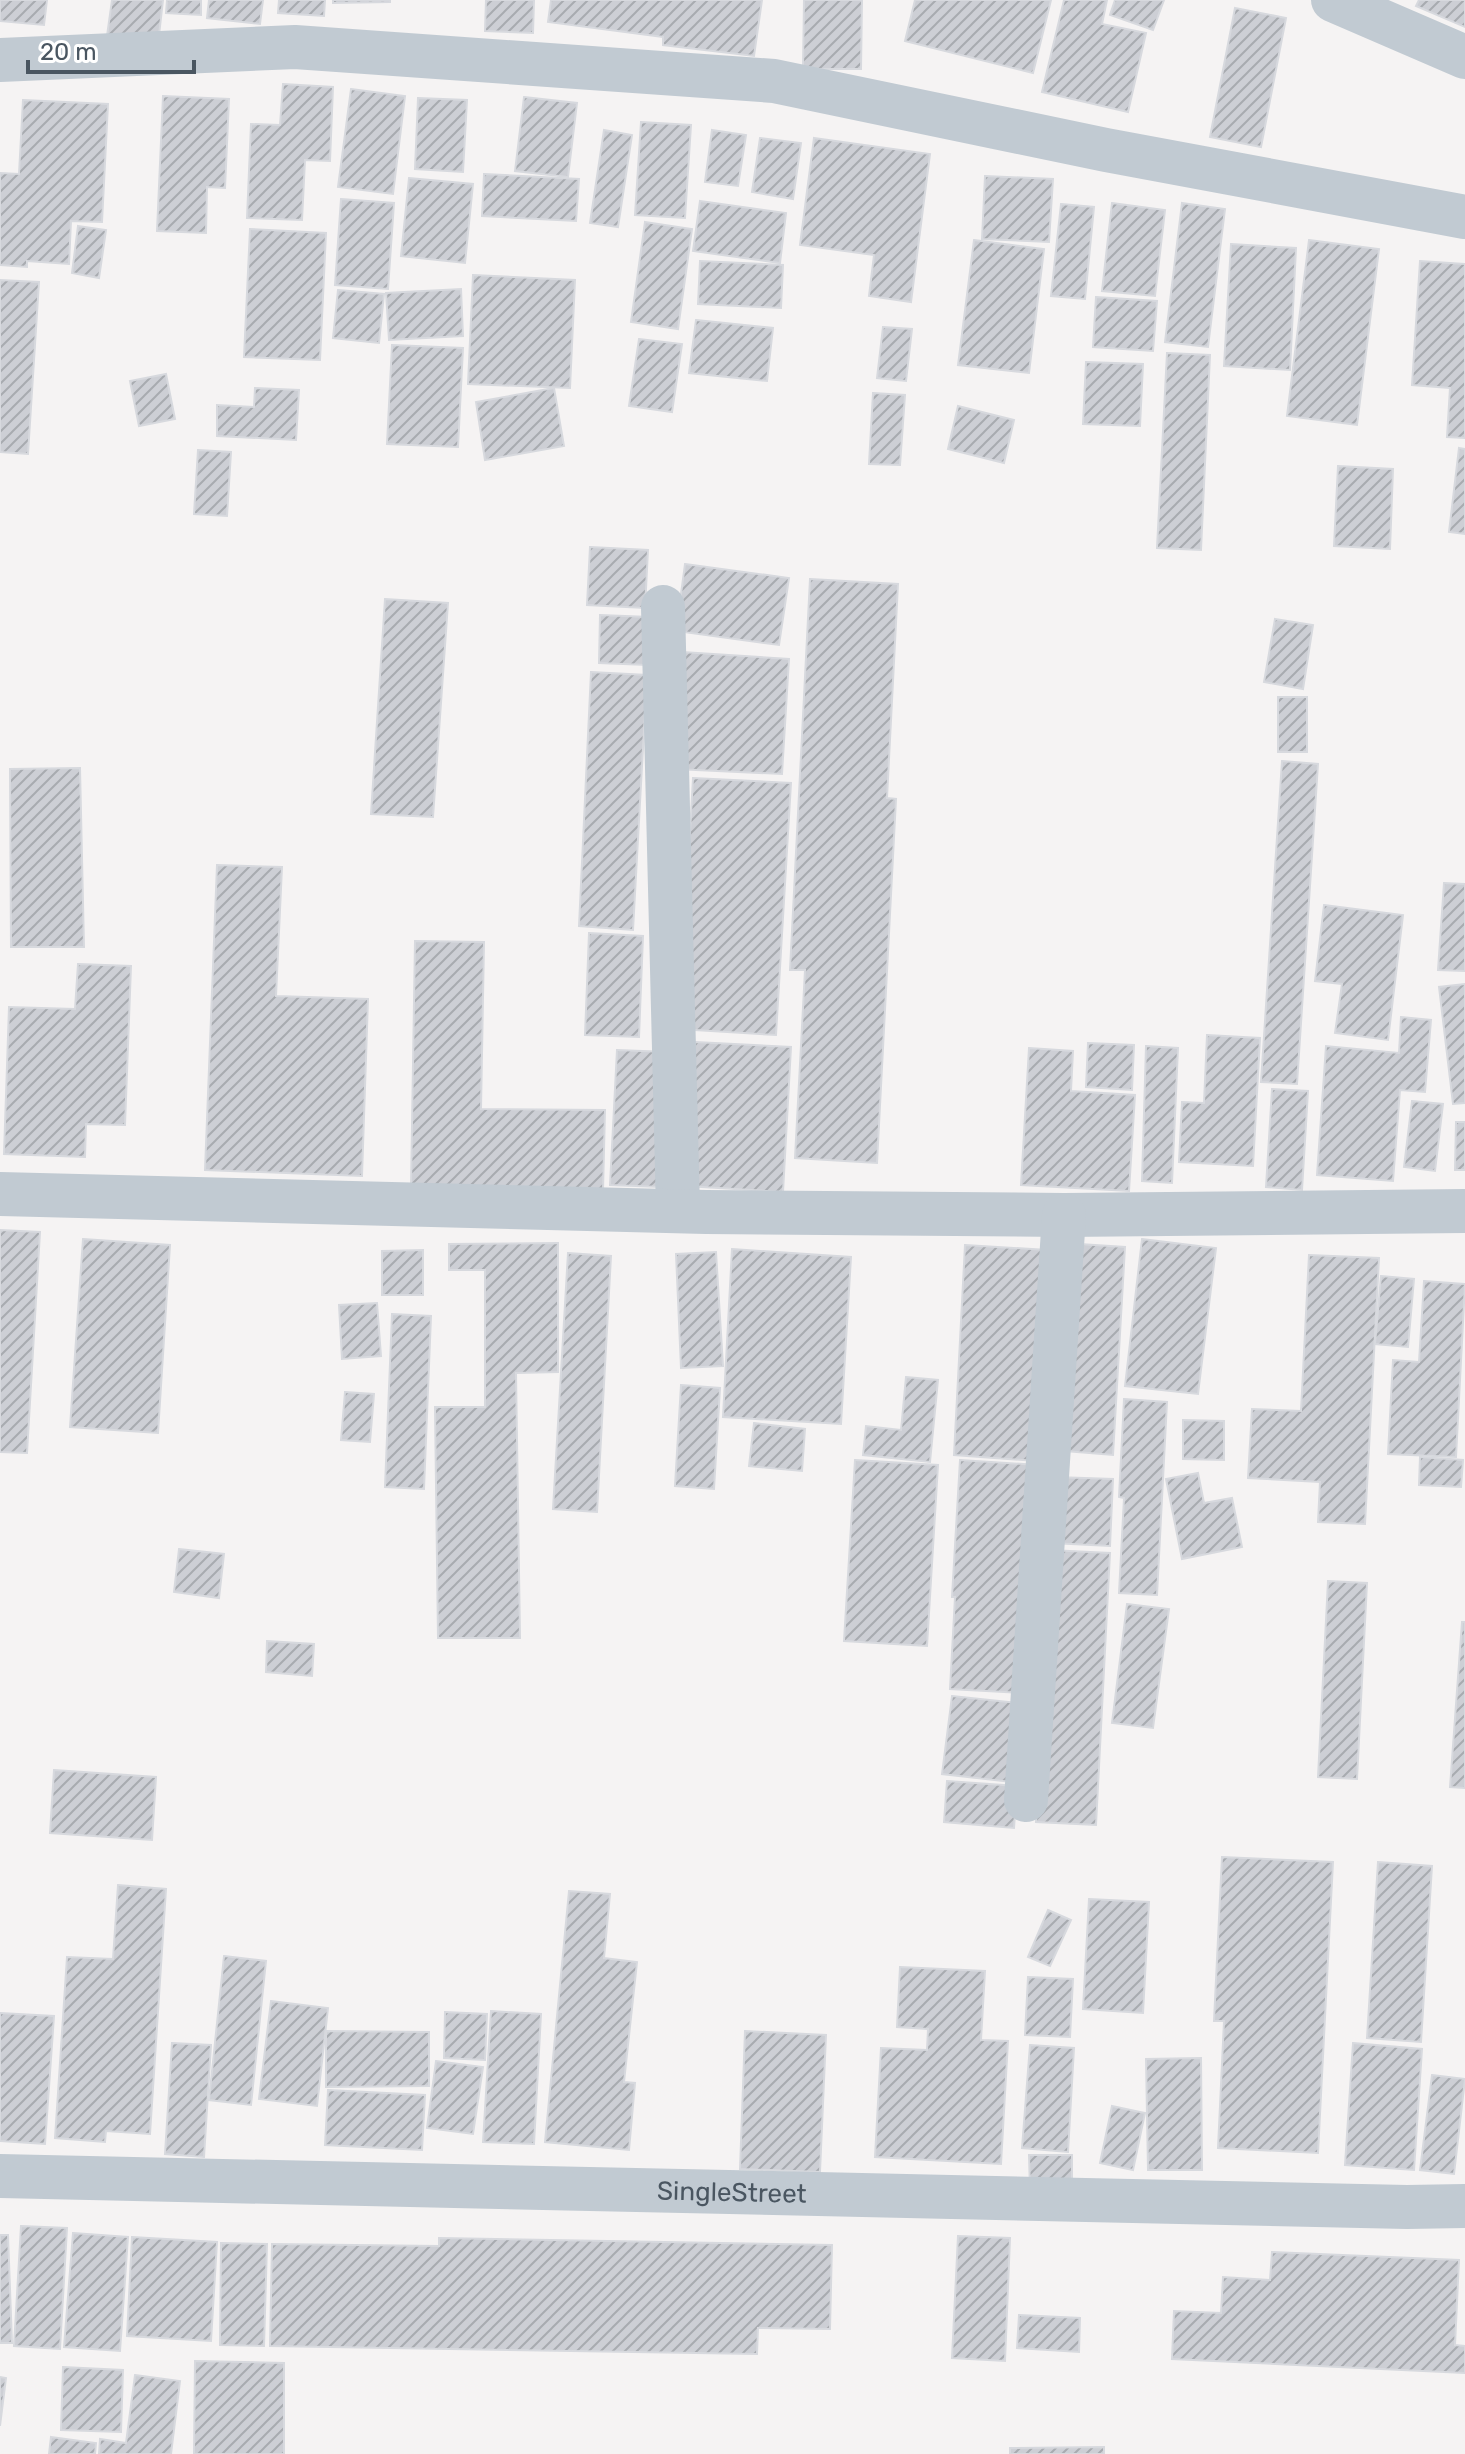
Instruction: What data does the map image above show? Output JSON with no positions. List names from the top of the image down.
{
  "streets": {
    "street": ["SingleStreet"]
  },
  "scale_bar": "20 m"
}
